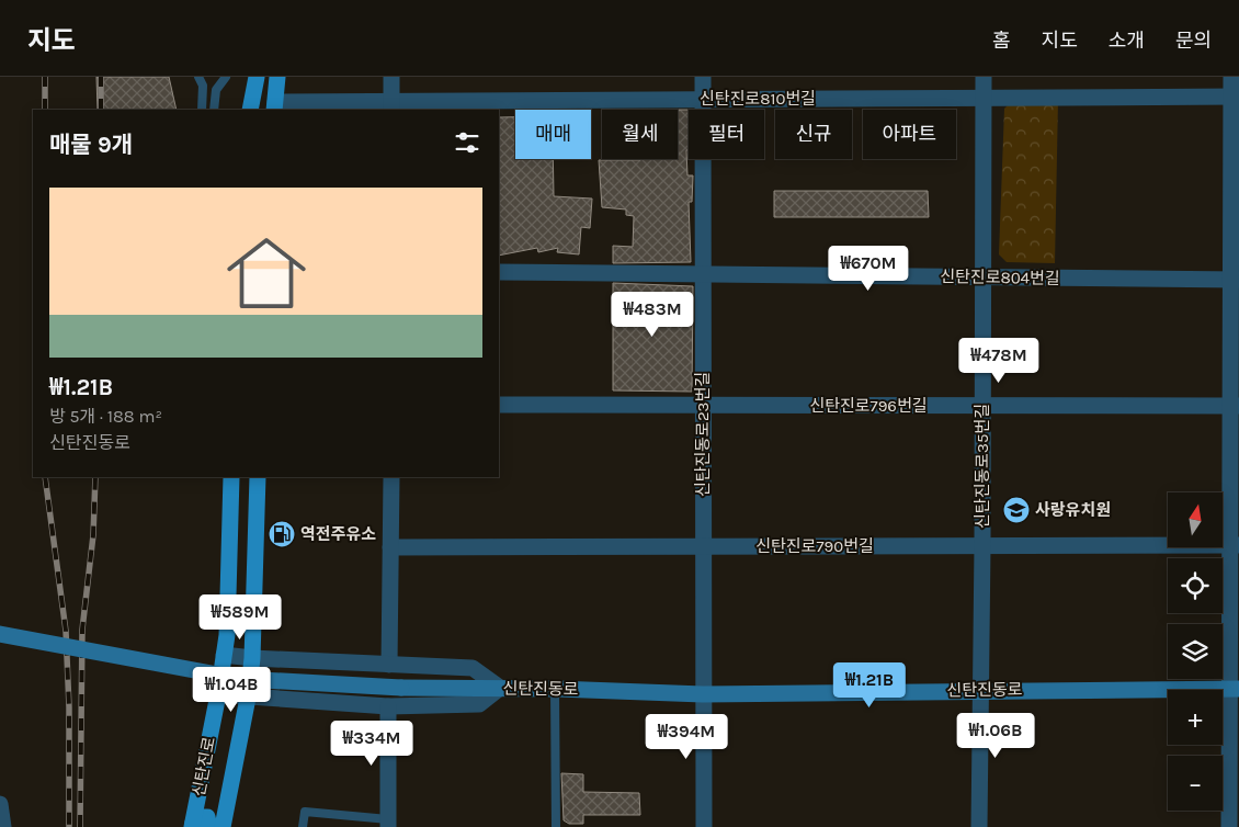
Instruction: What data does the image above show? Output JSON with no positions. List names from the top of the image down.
{
  "streets": {
    "main road": ["신탄진동로", "신탄진로"],
    "street": [
      "신탄진로810번길",
      "신탄진로804번길",
      "신탄진로796번길",
      "신탄진동로23번길",
      "신탄진동로35번길",
      "신탄진로790번길"
    ]
  },
  "crossings": [
    ["신탄진로810번길", "신탄진동로23번길"],
    ["신탄진로810번길", "신탄진동로35번길"],
    ["신탄진로804번길", "신탄진동로23번길"],
    ["신탄진로804번길", "신탄진동로35번길"],
    ["신탄진로796번길", "신탄진동로23번길"],
    ["신탄진로796번길", "신탄진동로35번길"],
    ["신탄진동로23번길", "신탄진로790번길"],
    ["신탄진동로23번길", "신탄진동로"],
    ["신탄진동로35번길", "신탄진로790번길"],
    ["신탄진동로35번길", "신탄진동로"]
  ],
  "places": {
    "school or university": ["사랑유치원"],
    "fuel station": ["역전주유소"]
  },
  "north": "top",
  "page": {
    "header": "지도",
    "nav": [
      "홈",
      "지도",
      "소개",
      "문의"
    ],
    "chip": [
      "매매",
      "월세",
      "필터",
      "신규",
      "아파트"
    ],
    "heading": "매물 9개",
    "list": [
      {
        "name": "₩1.21B",
        "note": "방 5개 · 188 m² · 신탄진동로"
      }
    ],
    "price": [
      "₩670M",
      "₩483M",
      "₩478M",
      "₩589M",
      "₩1.21B",
      "₩1.04B",
      "₩1.06B",
      "₩394M",
      "₩334M"
    ],
    "map_buttons": ["+", "−"]
  }
}
